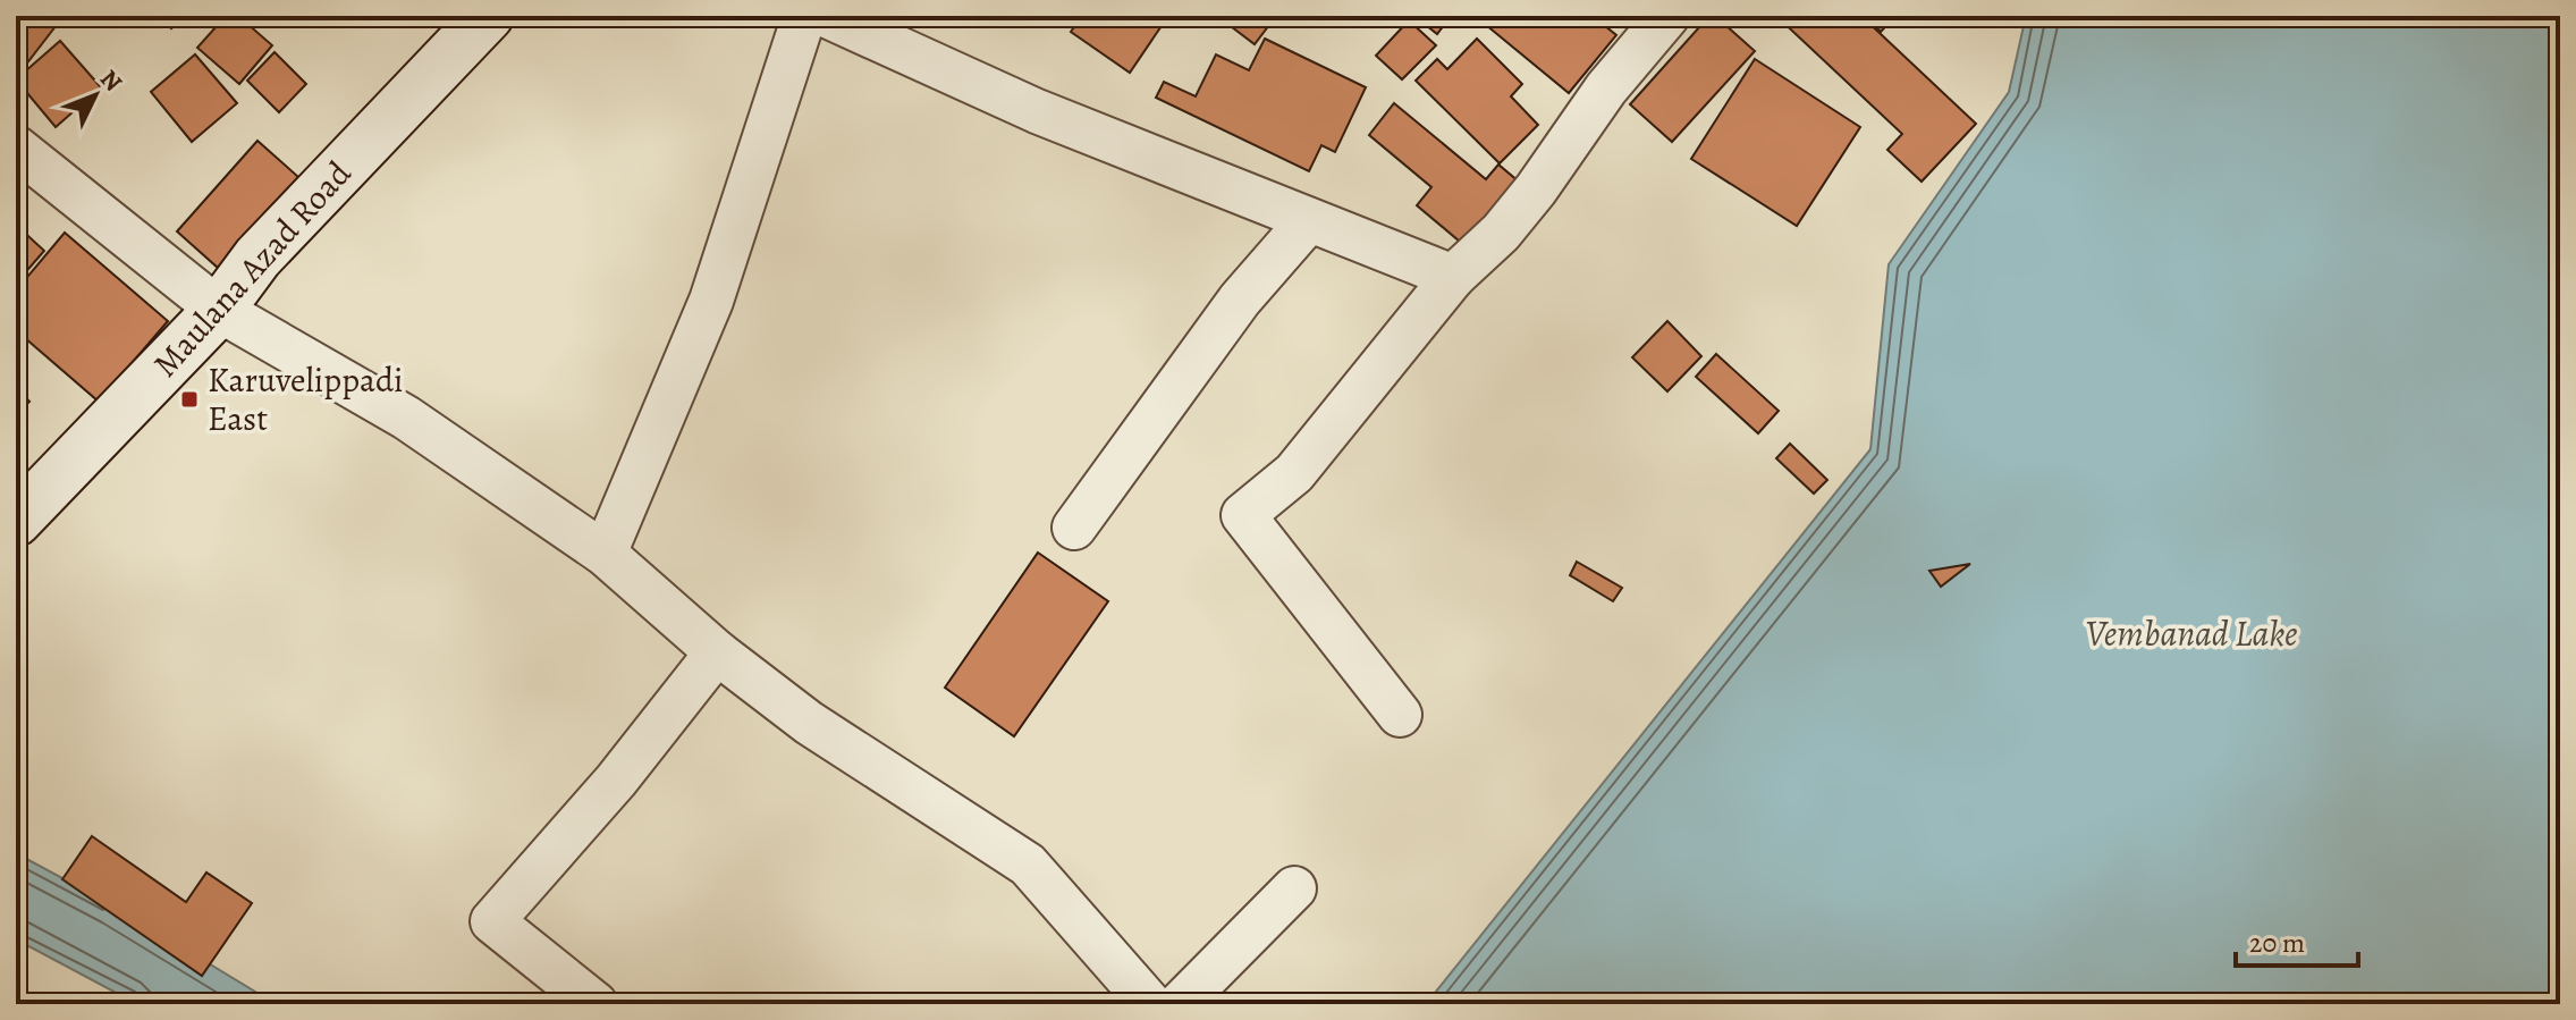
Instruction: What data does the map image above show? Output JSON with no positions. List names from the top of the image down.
{
  "streets": {
    "main road": ["Maulana Azad Road"]
  },
  "water": ["Vembanad Lake"],
  "places": {
    "transit": ["Karuvelippadi East"]
  },
  "scale_bar": "20 m",
  "north": "top right"
}
